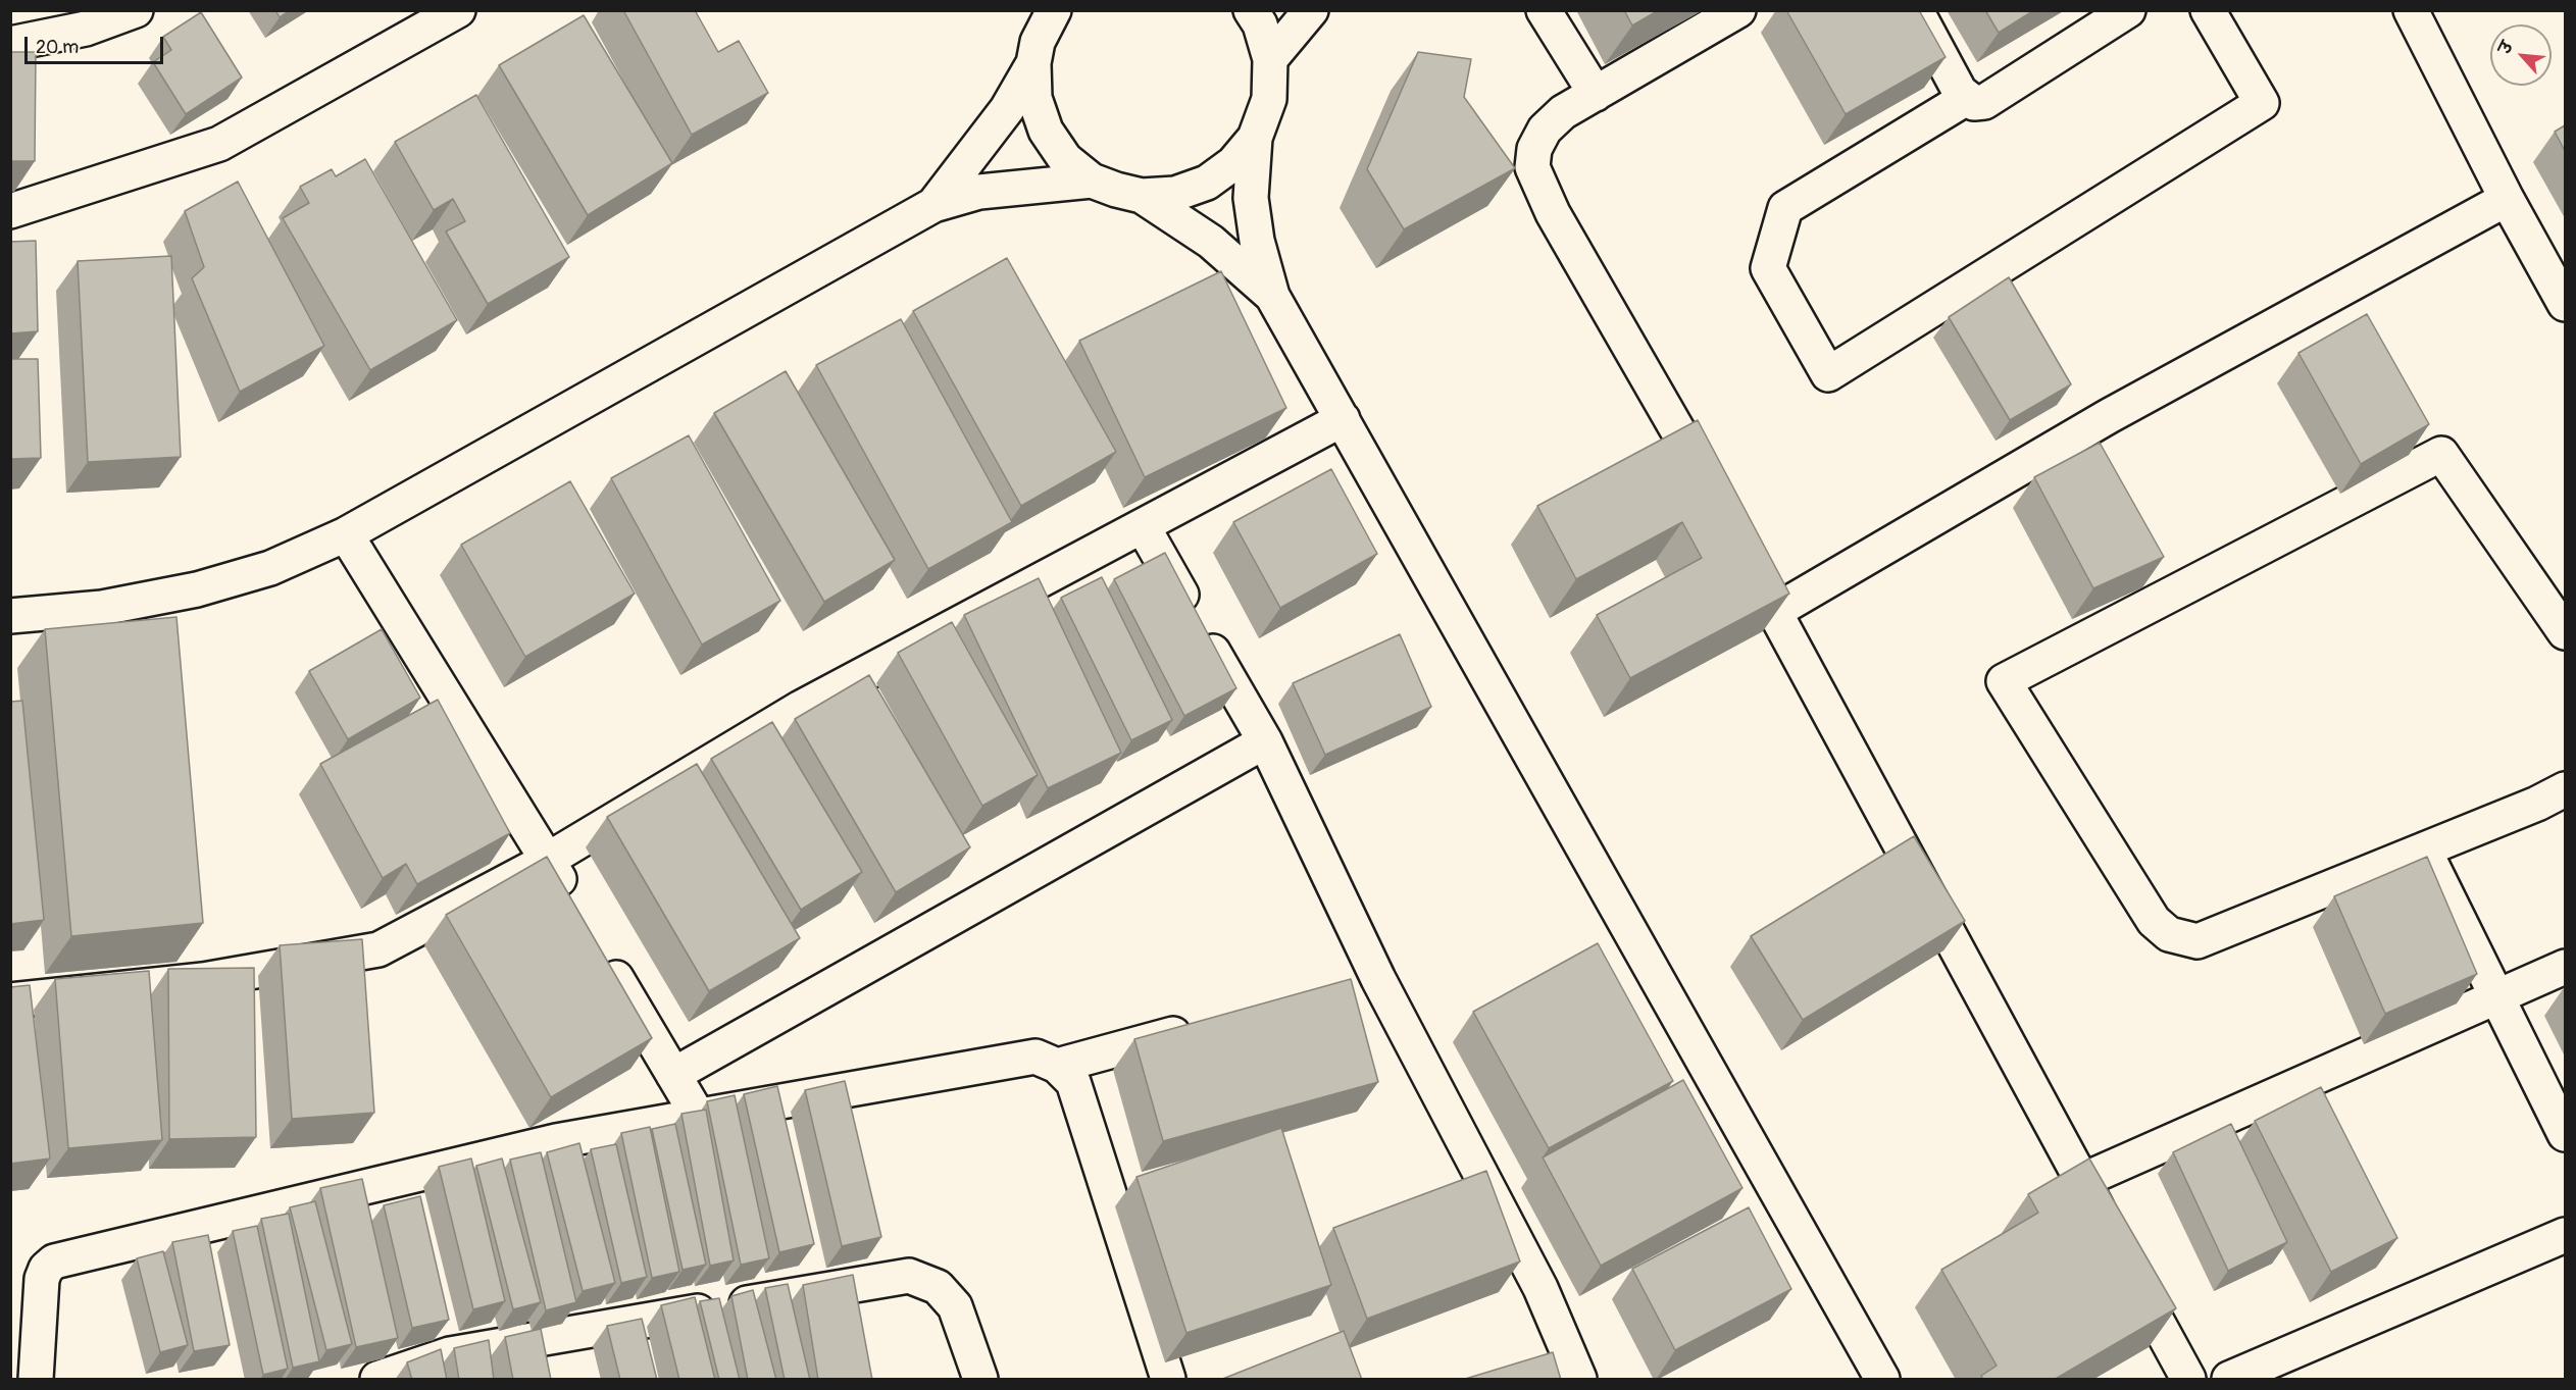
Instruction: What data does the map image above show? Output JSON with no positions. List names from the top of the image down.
{
  "scale_bar": "20 m",
  "north": "top left"
}
